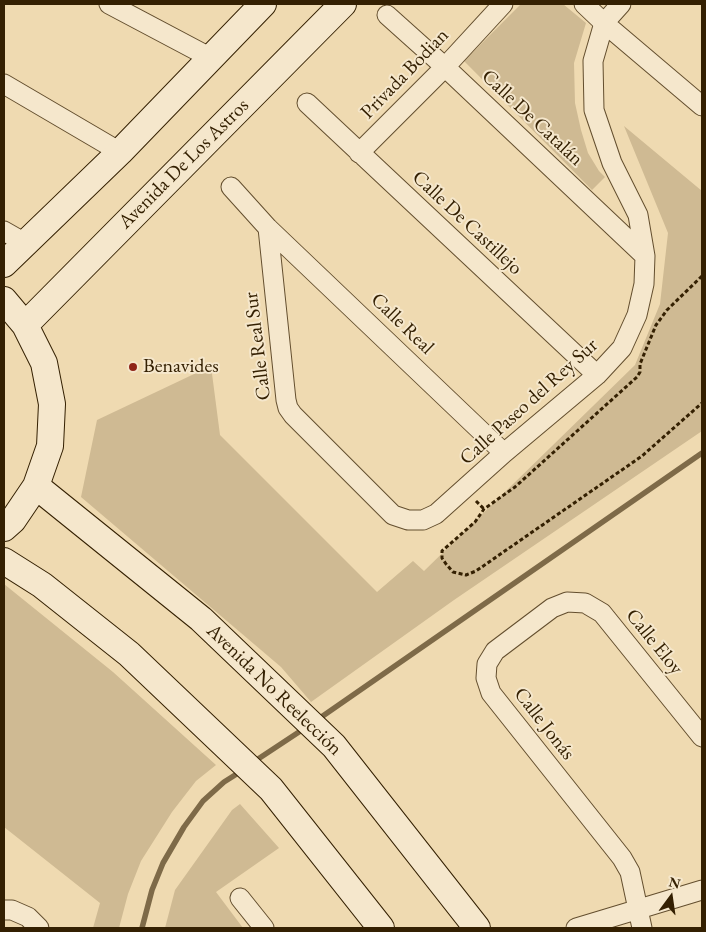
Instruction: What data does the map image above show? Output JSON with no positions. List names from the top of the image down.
{
  "streets": {
    "main road": ["Avenida De Los Astros", "Avenida No Reelección"],
    "street": [
      "Privada Bodian",
      "Calle De Catalán",
      "Calle De Castillejo",
      "Calle Real",
      "Calle Real Sur",
      "Calle Paseo del Rey Sur",
      "Calle Eloy",
      "Calle Jonás"
    ]
  },
  "crossings": [
    ["Privada Bodian", "Calle De Catalán"],
    ["Privada Bodian", "Calle De Castillejo"],
    ["Calle De Catalán", "Calle Paseo del Rey Sur"],
    ["Calle De Castillejo", "Calle Paseo del Rey Sur"],
    ["Calle Real", "Calle Real Sur"],
    ["Calle Real", "Calle Paseo del Rey Sur"],
    ["Calle Real Sur", "Calle Paseo del Rey Sur"],
    ["Calle Eloy", "Calle Jonás"]
  ],
  "places": ["Benavides"],
  "north": "top"
}
